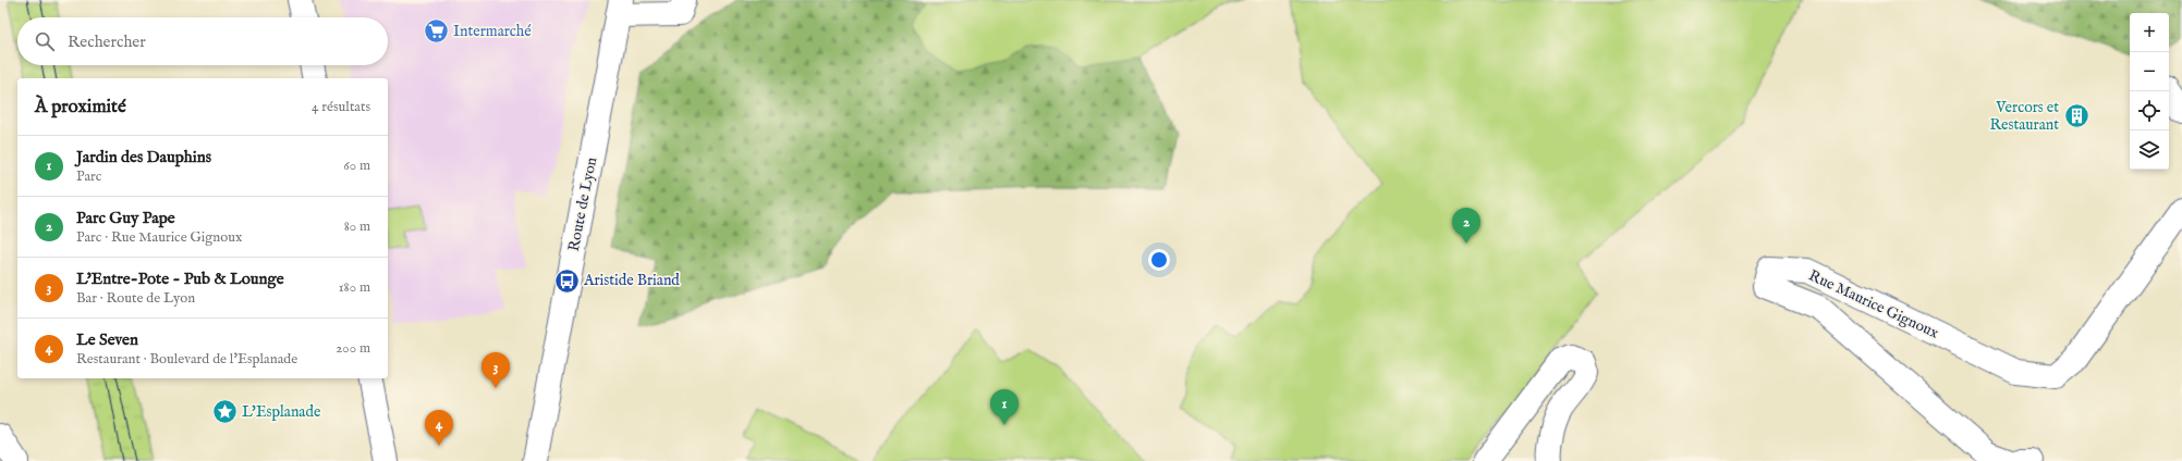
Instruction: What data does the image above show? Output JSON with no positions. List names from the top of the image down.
{
  "streets": {
    "main road": ["Route de Lyon", "Rue Maurice Gignoux"]
  },
  "places": {
    "supermarket": ["Intermarché"],
    "building": ["Vercors et Restaurant"],
    "bus stop": ["Aristide Briand"],
    "place": ["L'Esplanade"]
  },
  "page": {
    "map_buttons": ["+", "−"],
    "search": "Rechercher",
    "heading": ["À proximité", "4 résultats"],
    "list": [
      {
        "mark": "1",
        "name": "Jardin des Dauphins",
        "note": "Parc",
        "value": "60 m"
      },
      {
        "mark": "2",
        "name": "Parc Guy Pape",
        "note": "Parc · Rue Maurice Gignoux",
        "value": "80 m"
      },
      {
        "mark": "3",
        "name": "L'Entre-Pote - Pub & Lounge",
        "note": "Bar · Route de Lyon",
        "value": "180 m"
      },
      {
        "mark": "4",
        "name": "Le Seven",
        "note": "Restaurant · Boulevard de l'Esplanade",
        "value": "200 m"
      }
    ],
    "pins": [
      "2",
      "3",
      "1",
      "4"
    ]
  }
}
